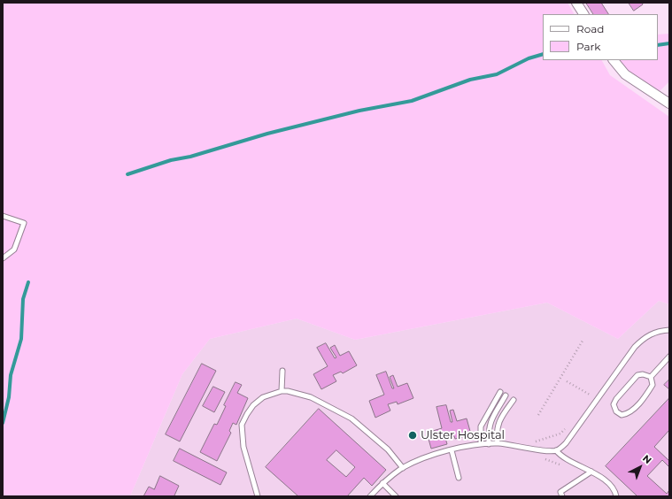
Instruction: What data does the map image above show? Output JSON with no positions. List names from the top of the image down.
{
  "places": ["Ulster Hospital"],
  "legend": ["Road", "Park"],
  "north": "top right"
}
